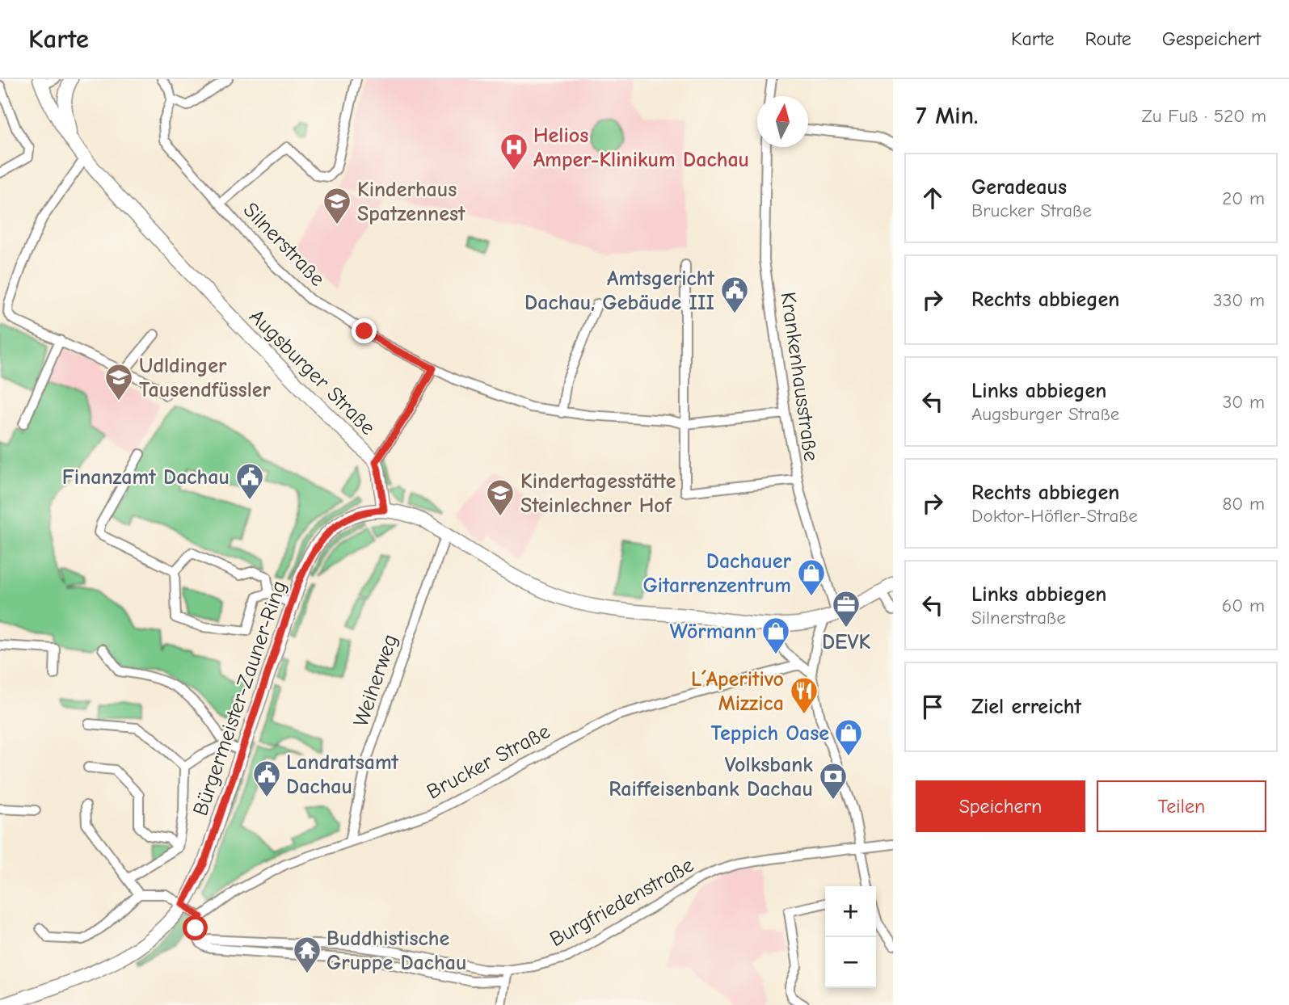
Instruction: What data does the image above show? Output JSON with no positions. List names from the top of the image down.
{
  "streets": {
    "main road": ["Augsburger Straße", "Bürgermeister-Zauner-Ring"],
    "street": [
      "Silnerstraße",
      "Krankenhausstraße",
      "Weiherweg",
      "Brucker Straße",
      "Burgfriedenstraße"
    ]
  },
  "crossings": [
    ["Silnerstraße", "Krankenhausstraße"],
    ["Augsburger Straße", "Bürgermeister-Zauner-Ring"],
    ["Weiherweg", "Brucker Straße"]
  ],
  "places": {
    "hospital": ["Helios Amper-Klinikum Dachau"],
    "school or university": ["Kinderhaus Spatzennest", "Udldinger Tausendfüssler", "Kindertagesstätte Steinlechner Hof"],
    "public building": ["Amtsgericht Dachau, Gebäude III", "Finanzamt Dachau", "Landratsamt Dachau"],
    "shop": ["Dachauer Gitarrenzentrum", "Wörmann", "Teppich Oase"],
    "office": ["DEVK"],
    "restaurant": ["L´Aperitivo Mizzica"],
    "bank": ["Volksbank Raiffeisenbank Dachau"],
    "temple": ["Buddhistische Gruppe Dachau"]
  },
  "north": "top",
  "page": {
    "header": "Karte",
    "nav": ["Karte", "Route", "Gespeichert"],
    "heading": ["7 Min.", "Zu Fuß · 520 m"],
    "list": [
      ["Geradeaus", "Brucker Straße", "20 m"],
      ["Rechts abbiegen", "330 m"],
      ["Links abbiegen", "Augsburger Straße", "30 m"],
      ["Rechts abbiegen", "Doktor-Höfler-Straße", "80 m"],
      ["Links abbiegen", "Silnerstraße", "60 m"],
      "Ziel erreicht"
    ],
    "buttons": ["Speichern", "Teilen"],
    "map_buttons": ["+", "−"]
  }
}
